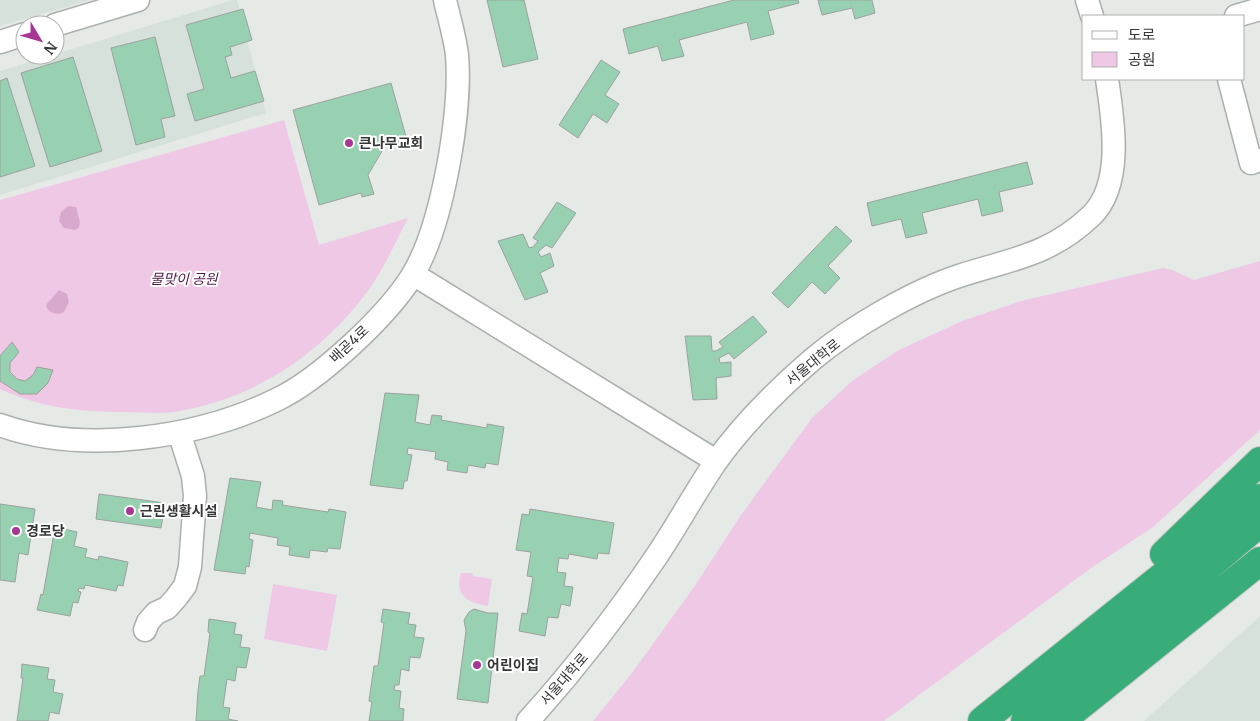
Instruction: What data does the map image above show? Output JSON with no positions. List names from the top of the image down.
{
  "streets": {
    "street": ["배곧4로", "서울대학로"]
  },
  "parks": ["물맞이 공원"],
  "places": [
    "큰나무교회",
    "근린생활시설",
    "경로당",
    "어린이집"
  ],
  "legend": ["도로", "공원"],
  "north": "bottom right"
}
